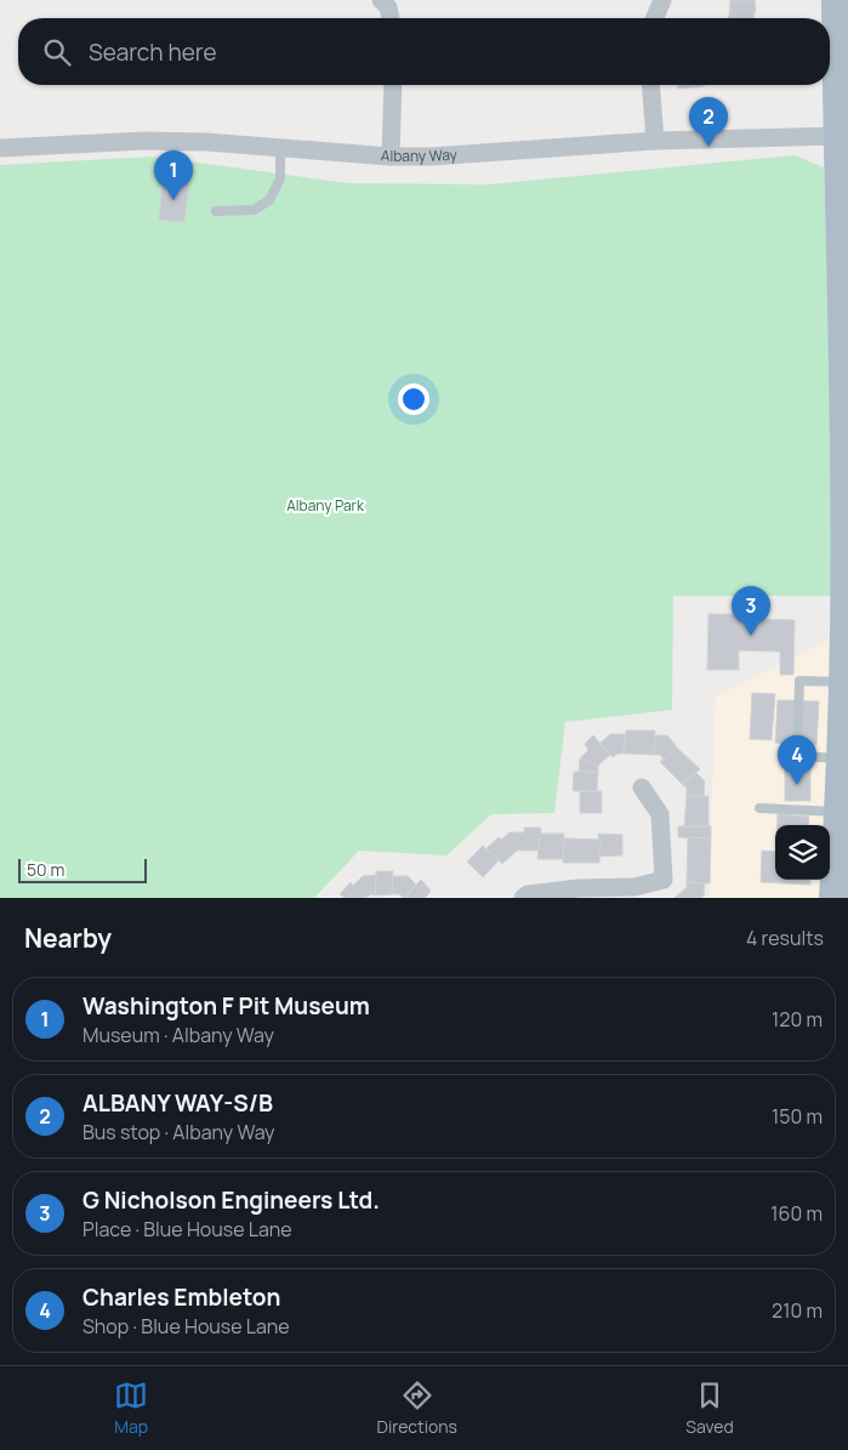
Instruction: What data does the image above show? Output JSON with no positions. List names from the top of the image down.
{
  "streets": {
    "street": ["Albany Way"]
  },
  "parks": ["Albany Park"],
  "scale_bar": "50 m",
  "page": {
    "search": "Search here",
    "pins": [
      "2",
      "1",
      "3",
      "4"
    ],
    "scale": "50 m",
    "heading": ["Nearby", "4 results"],
    "list": [
      {
        "mark": "1",
        "name": "Washington F Pit Museum",
        "note": "Museum · Albany Way",
        "value": "120 m"
      },
      {
        "mark": "2",
        "name": "ALBANY WAY-S/B",
        "note": "Bus stop · Albany Way",
        "value": "150 m"
      },
      {
        "mark": "3",
        "name": "G Nicholson Engineers Ltd.",
        "note": "Place · Blue House Lane",
        "value": "160 m"
      },
      {
        "mark": "4",
        "name": "Charles Embleton",
        "note": "Shop · Blue House Lane",
        "value": "210 m"
      }
    ],
    "nav": ["Map", "Directions", "Saved"]
  }
}
